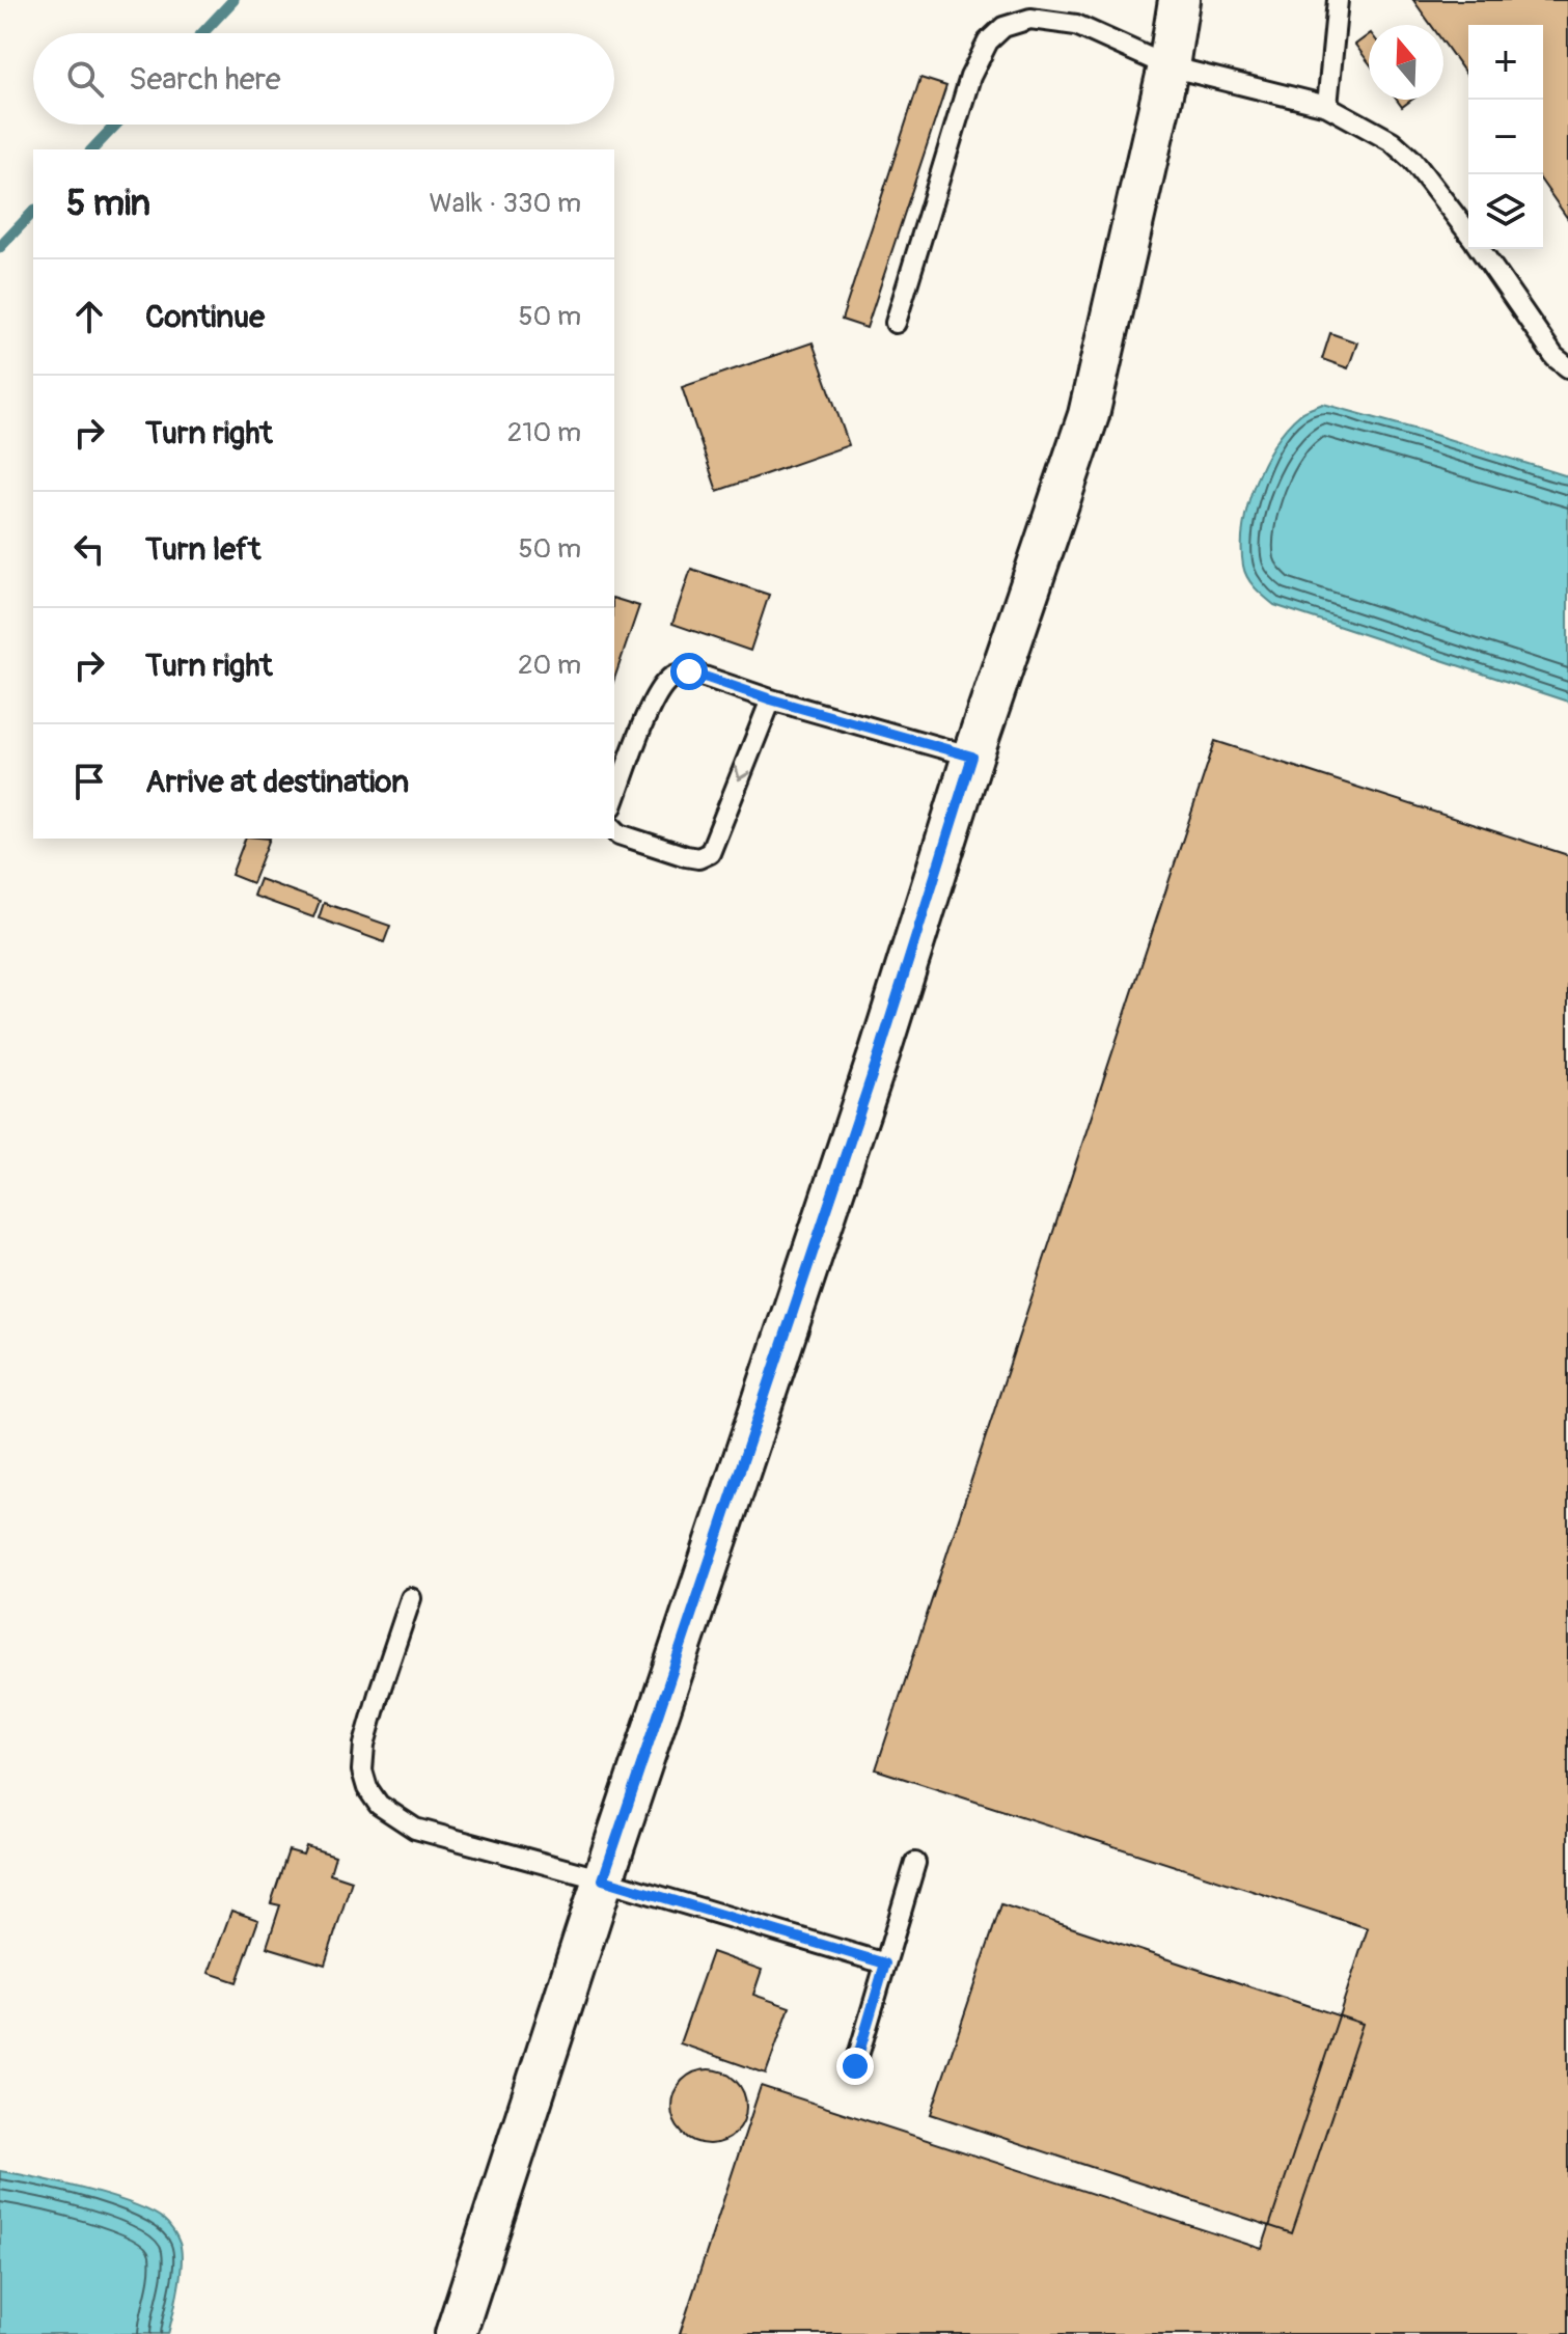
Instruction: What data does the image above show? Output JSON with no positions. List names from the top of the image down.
{
  "north": "top",
  "page": {
    "map_buttons": ["+", "−"],
    "search": "Search here",
    "heading": ["5 min", "Walk · 330 m"],
    "list": [
      ["Continue", "50 m"],
      ["Turn right", "210 m"],
      ["Turn left", "50 m"],
      ["Turn right", "20 m"],
      "Arrive at destination"
    ]
  }
}
